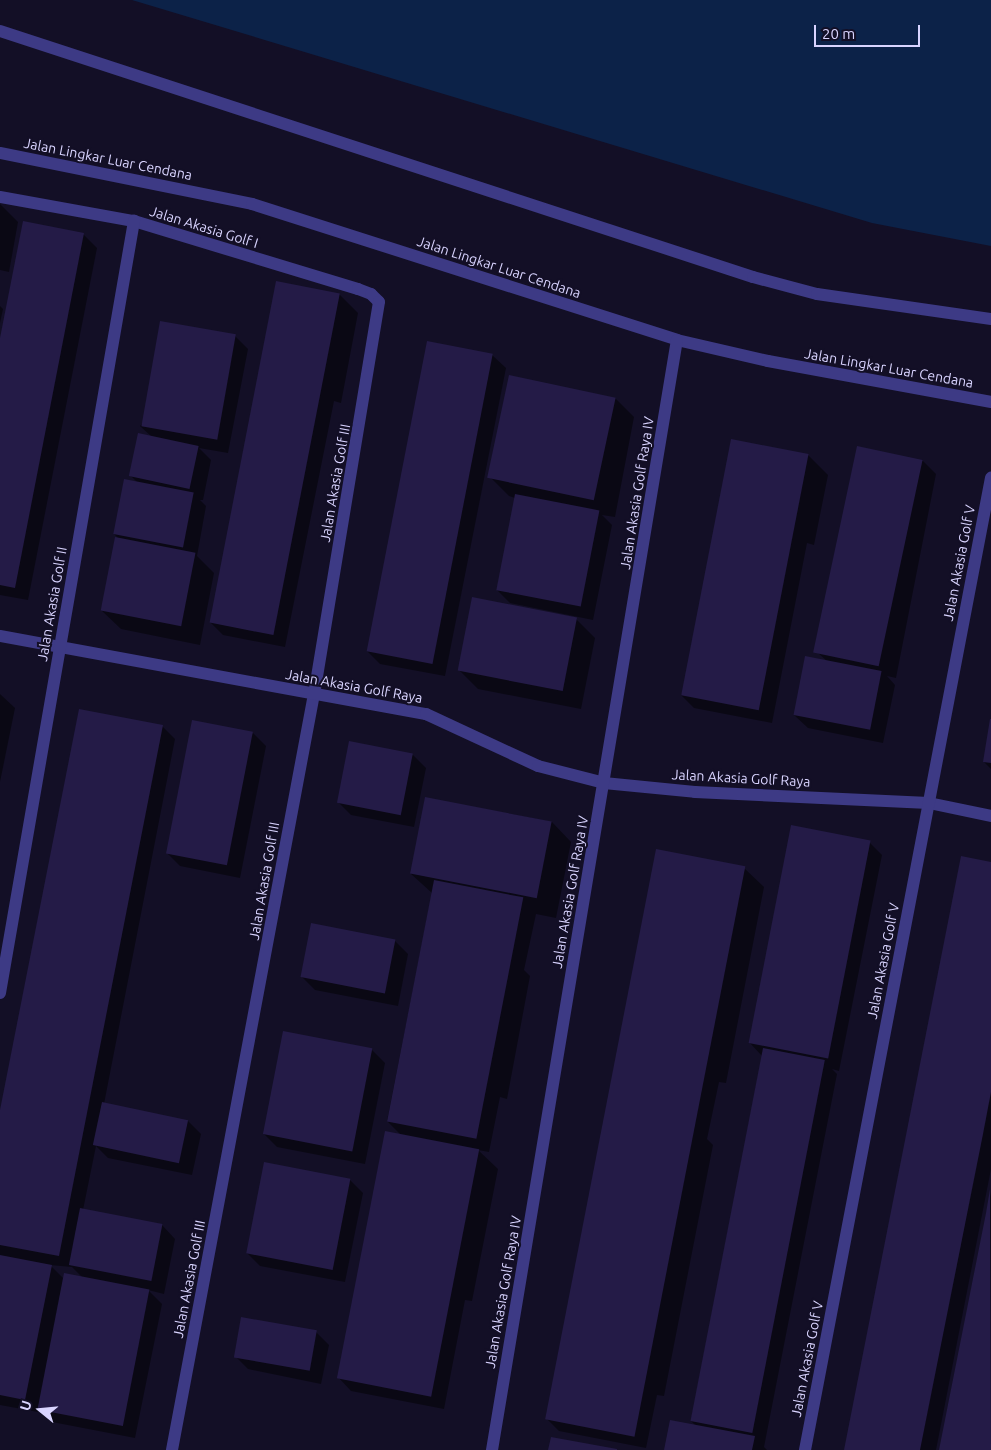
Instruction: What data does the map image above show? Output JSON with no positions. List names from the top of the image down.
{
  "streets": {
    "street": [
      "Jalan Lingkar Luar Cendana",
      "Jalan Akasia Golf I",
      "Jalan Akasia Golf III",
      "Jalan Akasia Golf Raya IV",
      "Jalan Akasia Golf V",
      "Jalan Akasia Golf II",
      "Jalan Akasia Golf Raya"
    ]
  },
  "crossings": [
    ["Jalan Lingkar Luar Cendana", "Jalan Akasia Golf Raya IV"],
    ["Jalan Akasia Golf I", "Jalan Akasia Golf III"],
    ["Jalan Akasia Golf I", "Jalan Akasia Golf II"],
    ["Jalan Akasia Golf III", "Jalan Akasia Golf Raya"],
    ["Jalan Akasia Golf Raya IV", "Jalan Akasia Golf Raya"],
    ["Jalan Akasia Golf V", "Jalan Akasia Golf Raya"],
    ["Jalan Akasia Golf II", "Jalan Akasia Golf Raya"]
  ],
  "scale_bar": "20 m",
  "north": "left"
}
